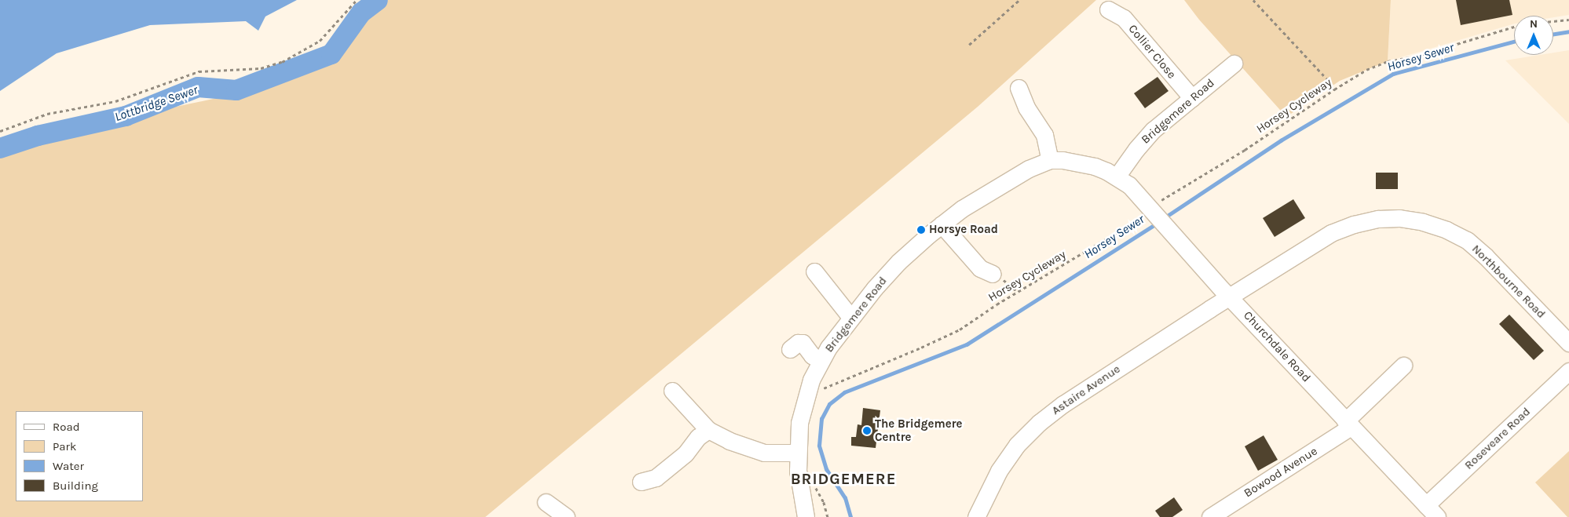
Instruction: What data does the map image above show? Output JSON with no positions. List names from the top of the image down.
{
  "streets": {
    "street": [
      "Collier Close",
      "Bridgemere Road",
      "Northbourne Road",
      "Churchdale Road",
      "Astaire Avenue",
      "Roseveare Road",
      "Bowood Avenue"
    ],
    "path": ["Horsey Cycleway"]
  },
  "crossings": [
    ["Collier Close", "Bridgemere Road"],
    ["Horsey Cycleway", "Churchdale Road"],
    ["Bridgemere Road", "Churchdale Road"],
    ["Northbourne Road", "Churchdale Road"],
    ["Northbourne Road", "Astaire Avenue"],
    ["Churchdale Road", "Astaire Avenue"],
    ["Churchdale Road", "Roseveare Road"],
    ["Churchdale Road", "Bowood Avenue"]
  ],
  "districts": ["BRIDGEMERE"],
  "water": ["Horsey Sewer", "Lottbridge Sewer"],
  "places": ["Horsye Road", "The Bridgemere Centre"],
  "legend": [
    "Road",
    "Park",
    "Water",
    "Building"
  ],
  "north": "top"
}
